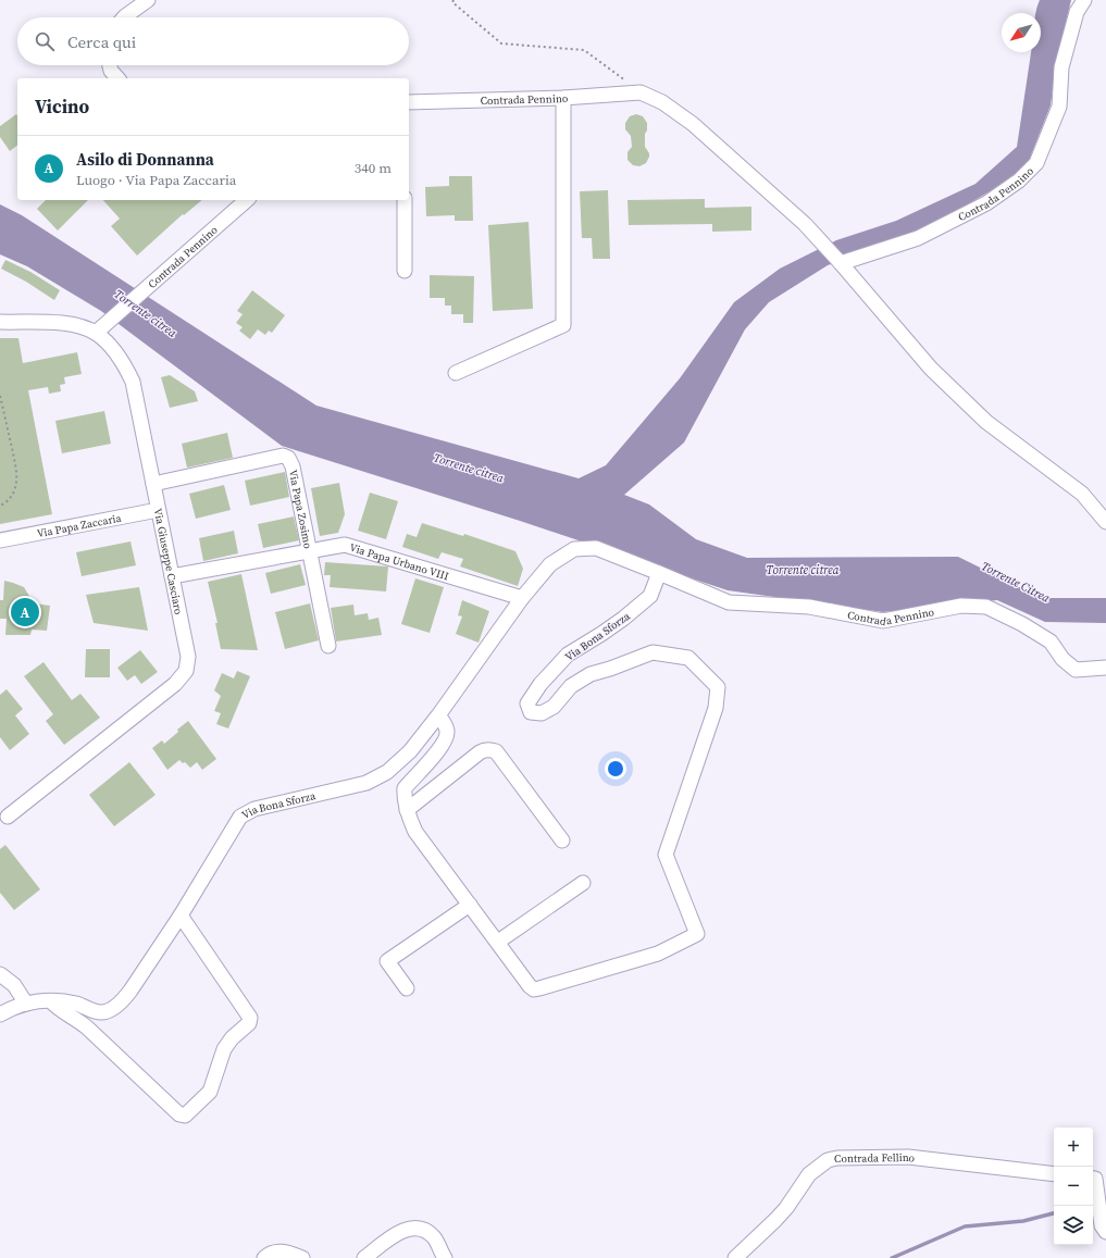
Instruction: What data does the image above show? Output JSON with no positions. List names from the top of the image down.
{
  "streets": {
    "street": [
      "Contrada Pennino",
      "Via Papa Zosimo",
      "Via Papa Zaccaria",
      "Via Giuseppe Casciaro",
      "Via Papa Urbano VIII",
      "Via Bona Sforza",
      "Contrada Fellino"
    ]
  },
  "crossings": [
    ["Contrada Pennino", "Via Giuseppe Casciaro"],
    ["Contrada Pennino", "Via Bona Sforza"],
    ["Via Papa Zosimo", "Via Giuseppe Casciaro"],
    ["Via Papa Zosimo", "Via Papa Urbano VIII"],
    ["Via Papa Zaccaria", "Via Giuseppe Casciaro"],
    ["Via Giuseppe Casciaro", "Via Papa Urbano VIII"],
    ["Via Papa Urbano VIII", "Via Bona Sforza"]
  ],
  "water": ["Torrente citrea", "Torrente Citrea"],
  "north": "bottom left",
  "page": {
    "search": "Cerca qui",
    "heading": "Vicino",
    "list": [
      {
        "mark": "A",
        "name": "Asilo di Donnanna",
        "note": "Luogo · Via Papa Zaccaria",
        "value": "340 m"
      }
    ],
    "pins": "A",
    "map_buttons": ["+", "−"]
  }
}
